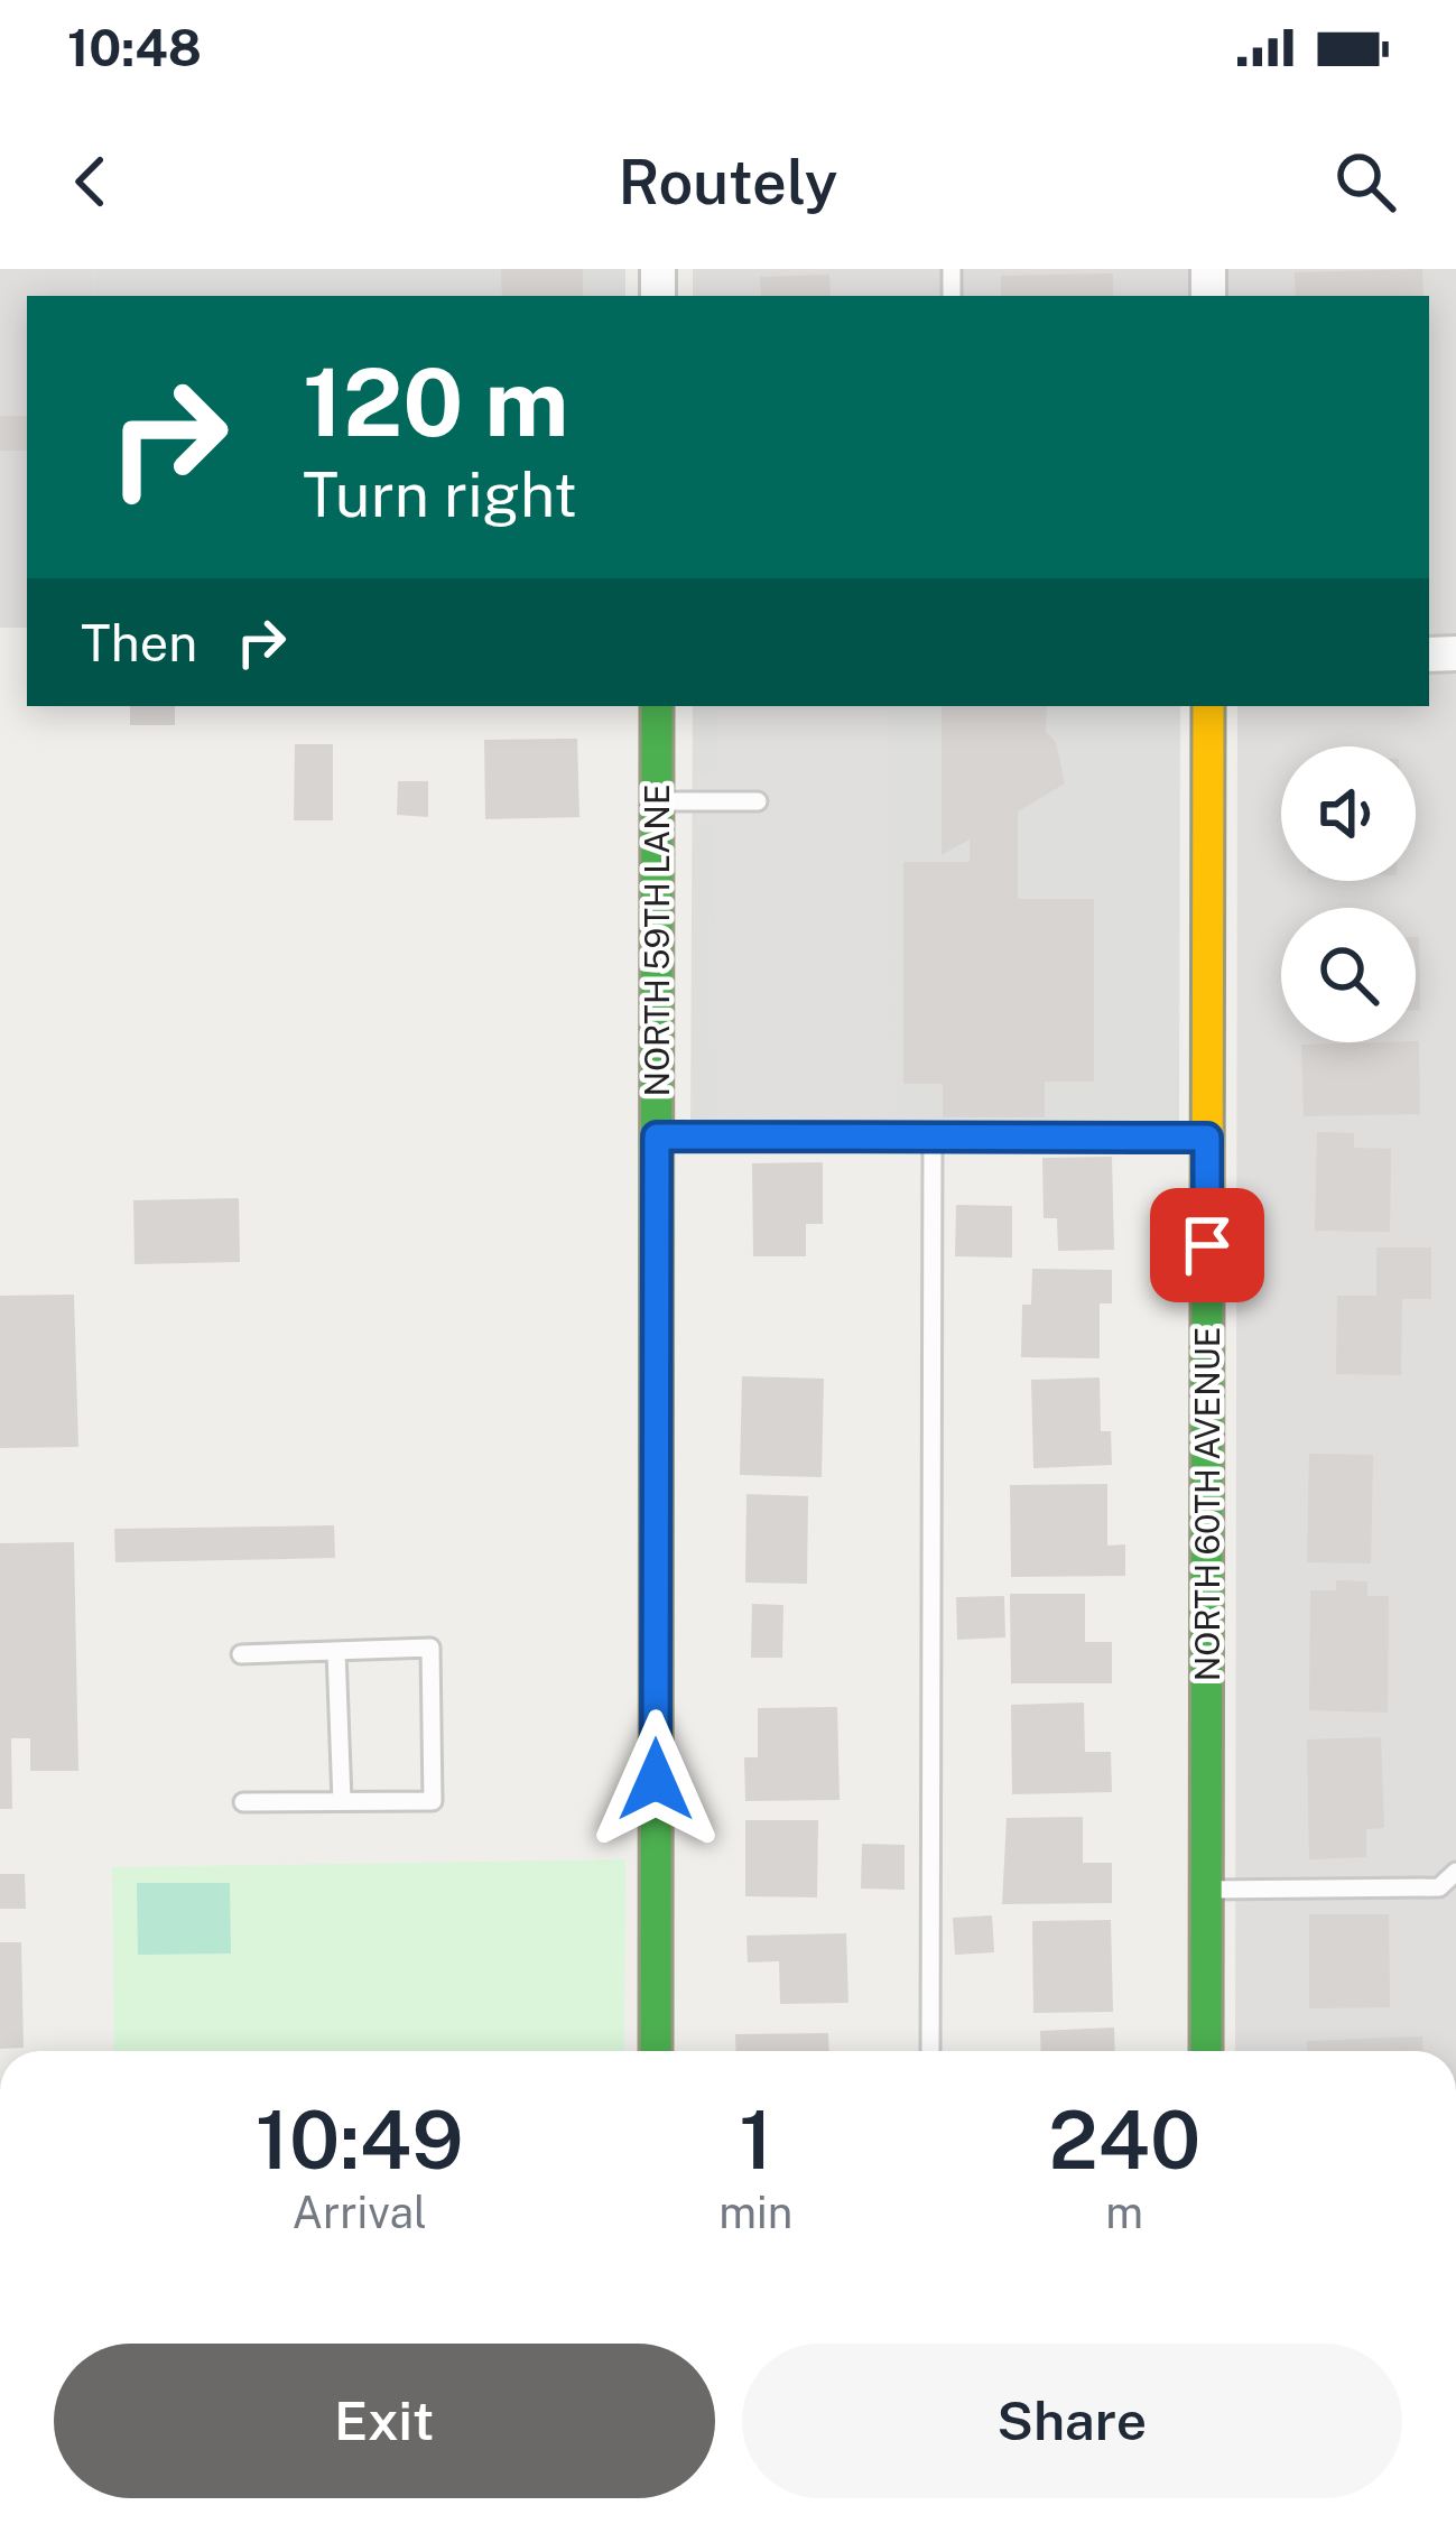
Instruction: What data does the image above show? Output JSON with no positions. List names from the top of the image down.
{
  "streets": {
    "street": ["NORTH 59TH LANE", "NORTH 60TH AVENUE"]
  },
  "page": {
    "status": "10:48",
    "header": "Routely",
    "turn": ["120 m", "Turn right"],
    "then": "Then",
    "eta": [
      "10:49",
      "Arrival",
      "1",
      "min",
      "240",
      "m"
    ],
    "buttons": ["Exit", "Share"]
  }
}
